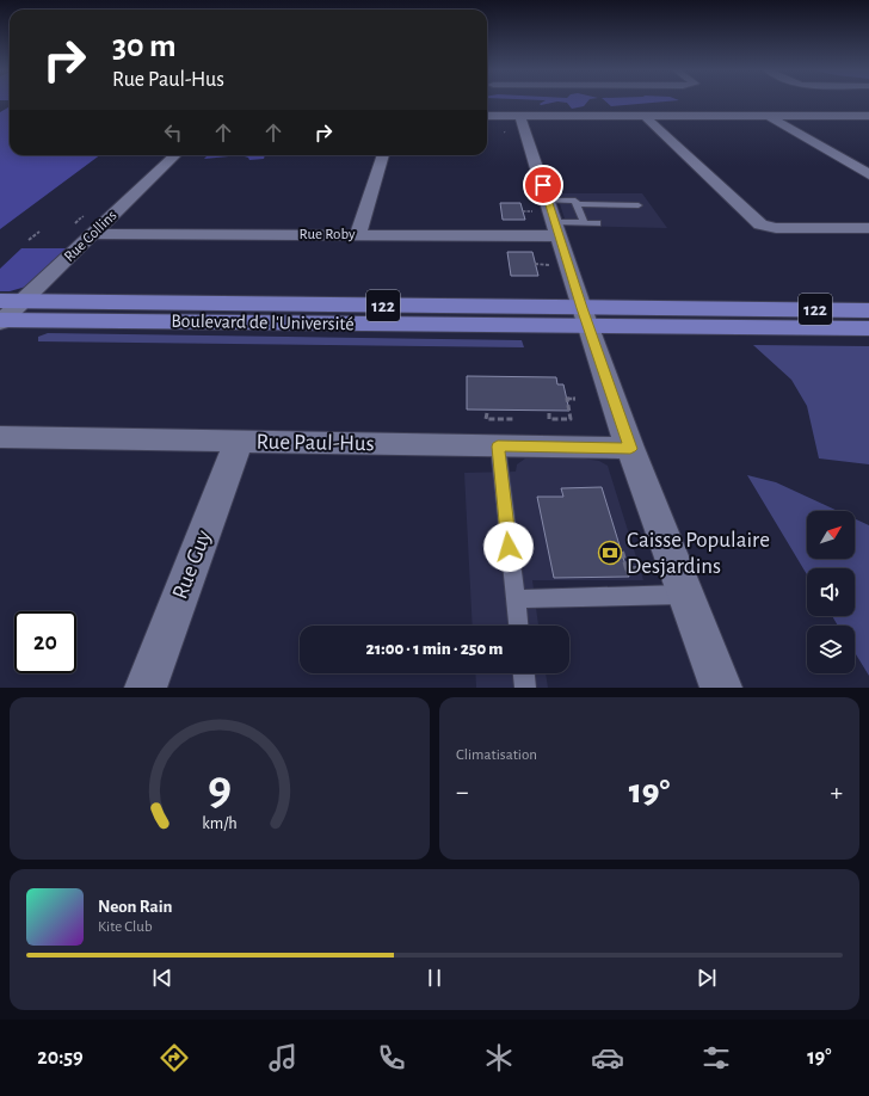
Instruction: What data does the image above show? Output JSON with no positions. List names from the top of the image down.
{
  "streets": {
    "main road": ["122", "Boulevard de l'Université"],
    "street": [
      "Rue Roby",
      "Rue Collins",
      "Rue Paul-Hus",
      "Rue Guy"
    ]
  },
  "crossings": [
    ["Rue Roby", "Rue Collins"],
    ["Rue Collins", "Boulevard de l'Université"],
    ["Rue Paul-Hus", "Rue Guy"]
  ],
  "places": {
    "bank": ["Caisse Populaire Desjardins"]
  },
  "north": "top right",
  "page": {
    "turn": ["30 m", "Rue Paul-Hus"],
    "limit": "20",
    "trip": "21:00 · 1 min · 250 m",
    "tile": "Climatisation",
    "heat": ["−", "19°", "+"],
    "song": ["Neon Rain", "Kite Club"],
    "tabs": ["20:59", "19°"],
    "gauge": ["9", "km/h"]
  }
}
